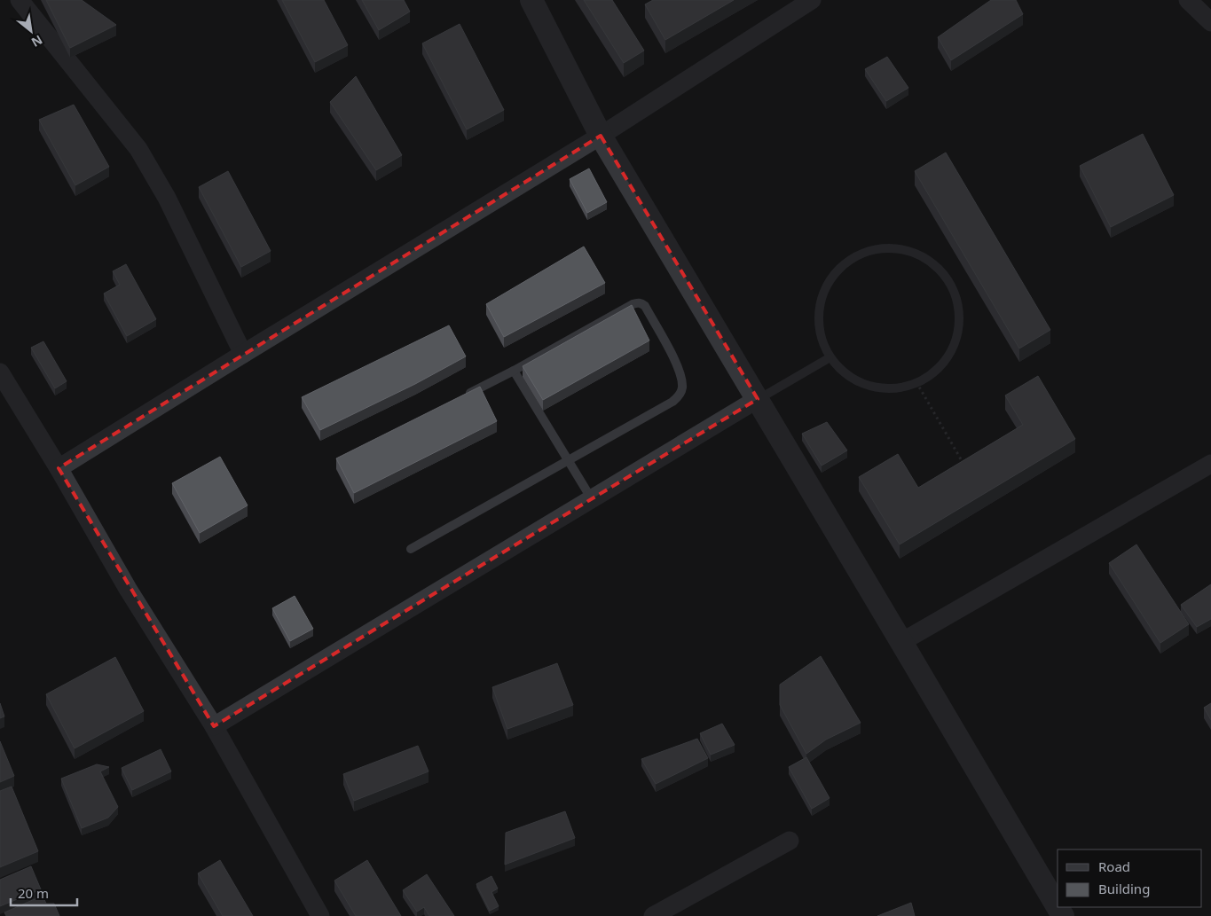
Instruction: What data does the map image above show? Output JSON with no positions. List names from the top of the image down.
{
  "legend": ["Road", "Building"],
  "scale_bar": "20 m",
  "north": "bottom right"
}
